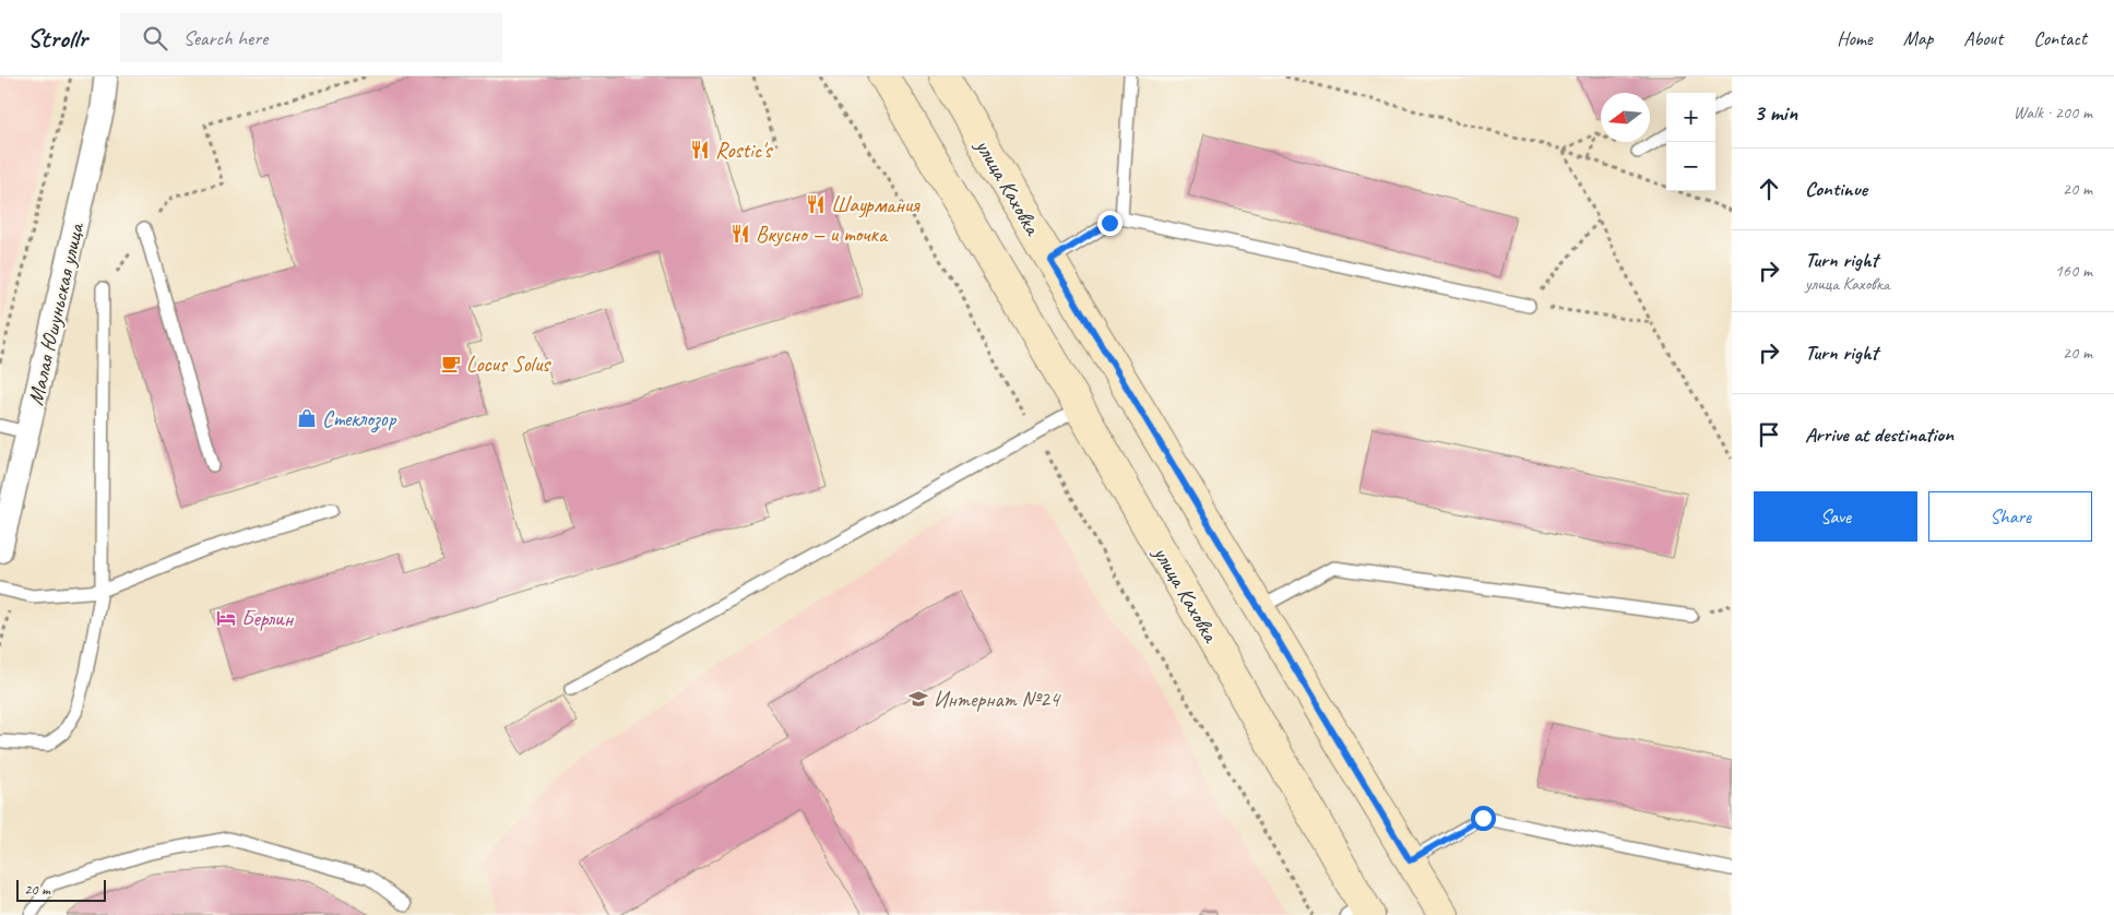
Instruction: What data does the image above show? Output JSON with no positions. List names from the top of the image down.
{
  "streets": {
    "main road": ["улица Каховка"],
    "street": ["Малая Юшуньская улица"]
  },
  "places": {
    "restaurant": ["Rostic's", "Шаурмания", "Вкусно — и точка"],
    "cafe": ["Locus Solus"],
    "shop": ["Стеклозор"],
    "hotel": ["Берлин"],
    "school or university": ["Интернат №24"]
  },
  "scale_bar": "20 m",
  "north": "left",
  "page": {
    "header": "Strollr",
    "search": "Search here",
    "nav": [
      "Home",
      "Map",
      "About",
      "Contact"
    ],
    "heading": ["3 min", "Walk · 200 m"],
    "map_buttons": ["+", "−"],
    "list": [
      ["Continue", "20 m"],
      ["Turn right", "улица Каховка", "160 m"],
      ["Turn right", "20 m"],
      "Arrive at destination"
    ],
    "buttons": ["Save", "Share"],
    "scale": "20 m"
  }
}
